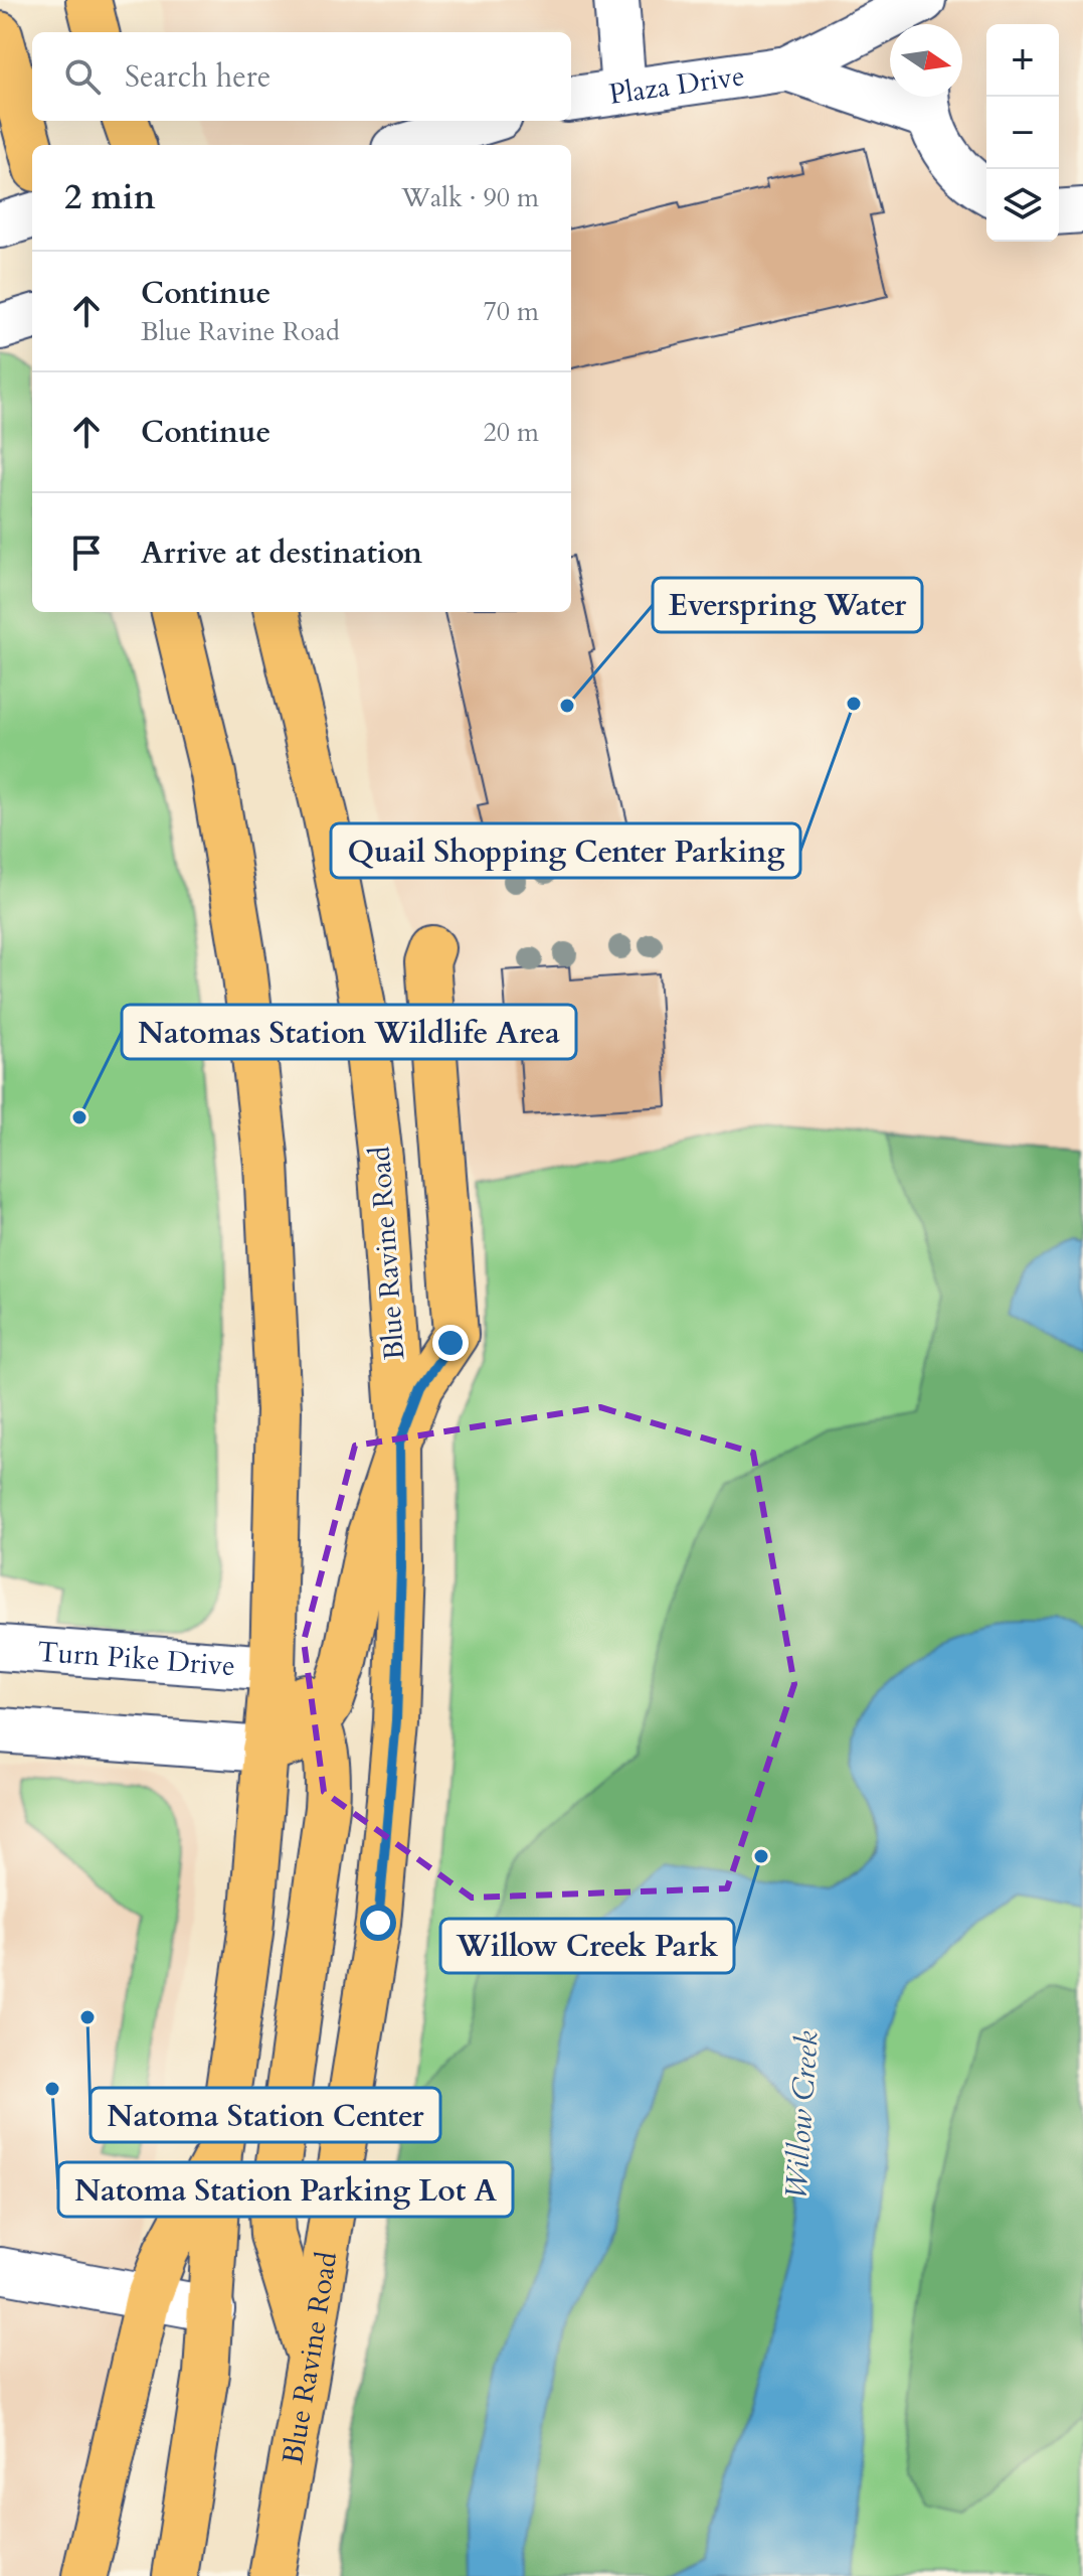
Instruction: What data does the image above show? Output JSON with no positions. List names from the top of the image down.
{
  "streets": {
    "main road": ["Blue Ravine Road"],
    "street": ["Plaza Drive", "Turn Pike Drive"]
  },
  "water": ["Willow Creek"],
  "places": [
    "Quail Shopping Center Parking",
    "Everspring Water",
    "Natomas Station Wildlife Area",
    "Willow Creek Park",
    "Natoma Station Center",
    "Natoma Station Parking Lot A"
  ],
  "north": "right",
  "page": {
    "map_buttons": ["+", "−"],
    "search": "Search here",
    "heading": ["2 min", "Walk · 90 m"],
    "list": [
      ["Continue", "Blue Ravine Road", "70 m"],
      ["Continue", "20 m"],
      "Arrive at destination"
    ]
  }
}
